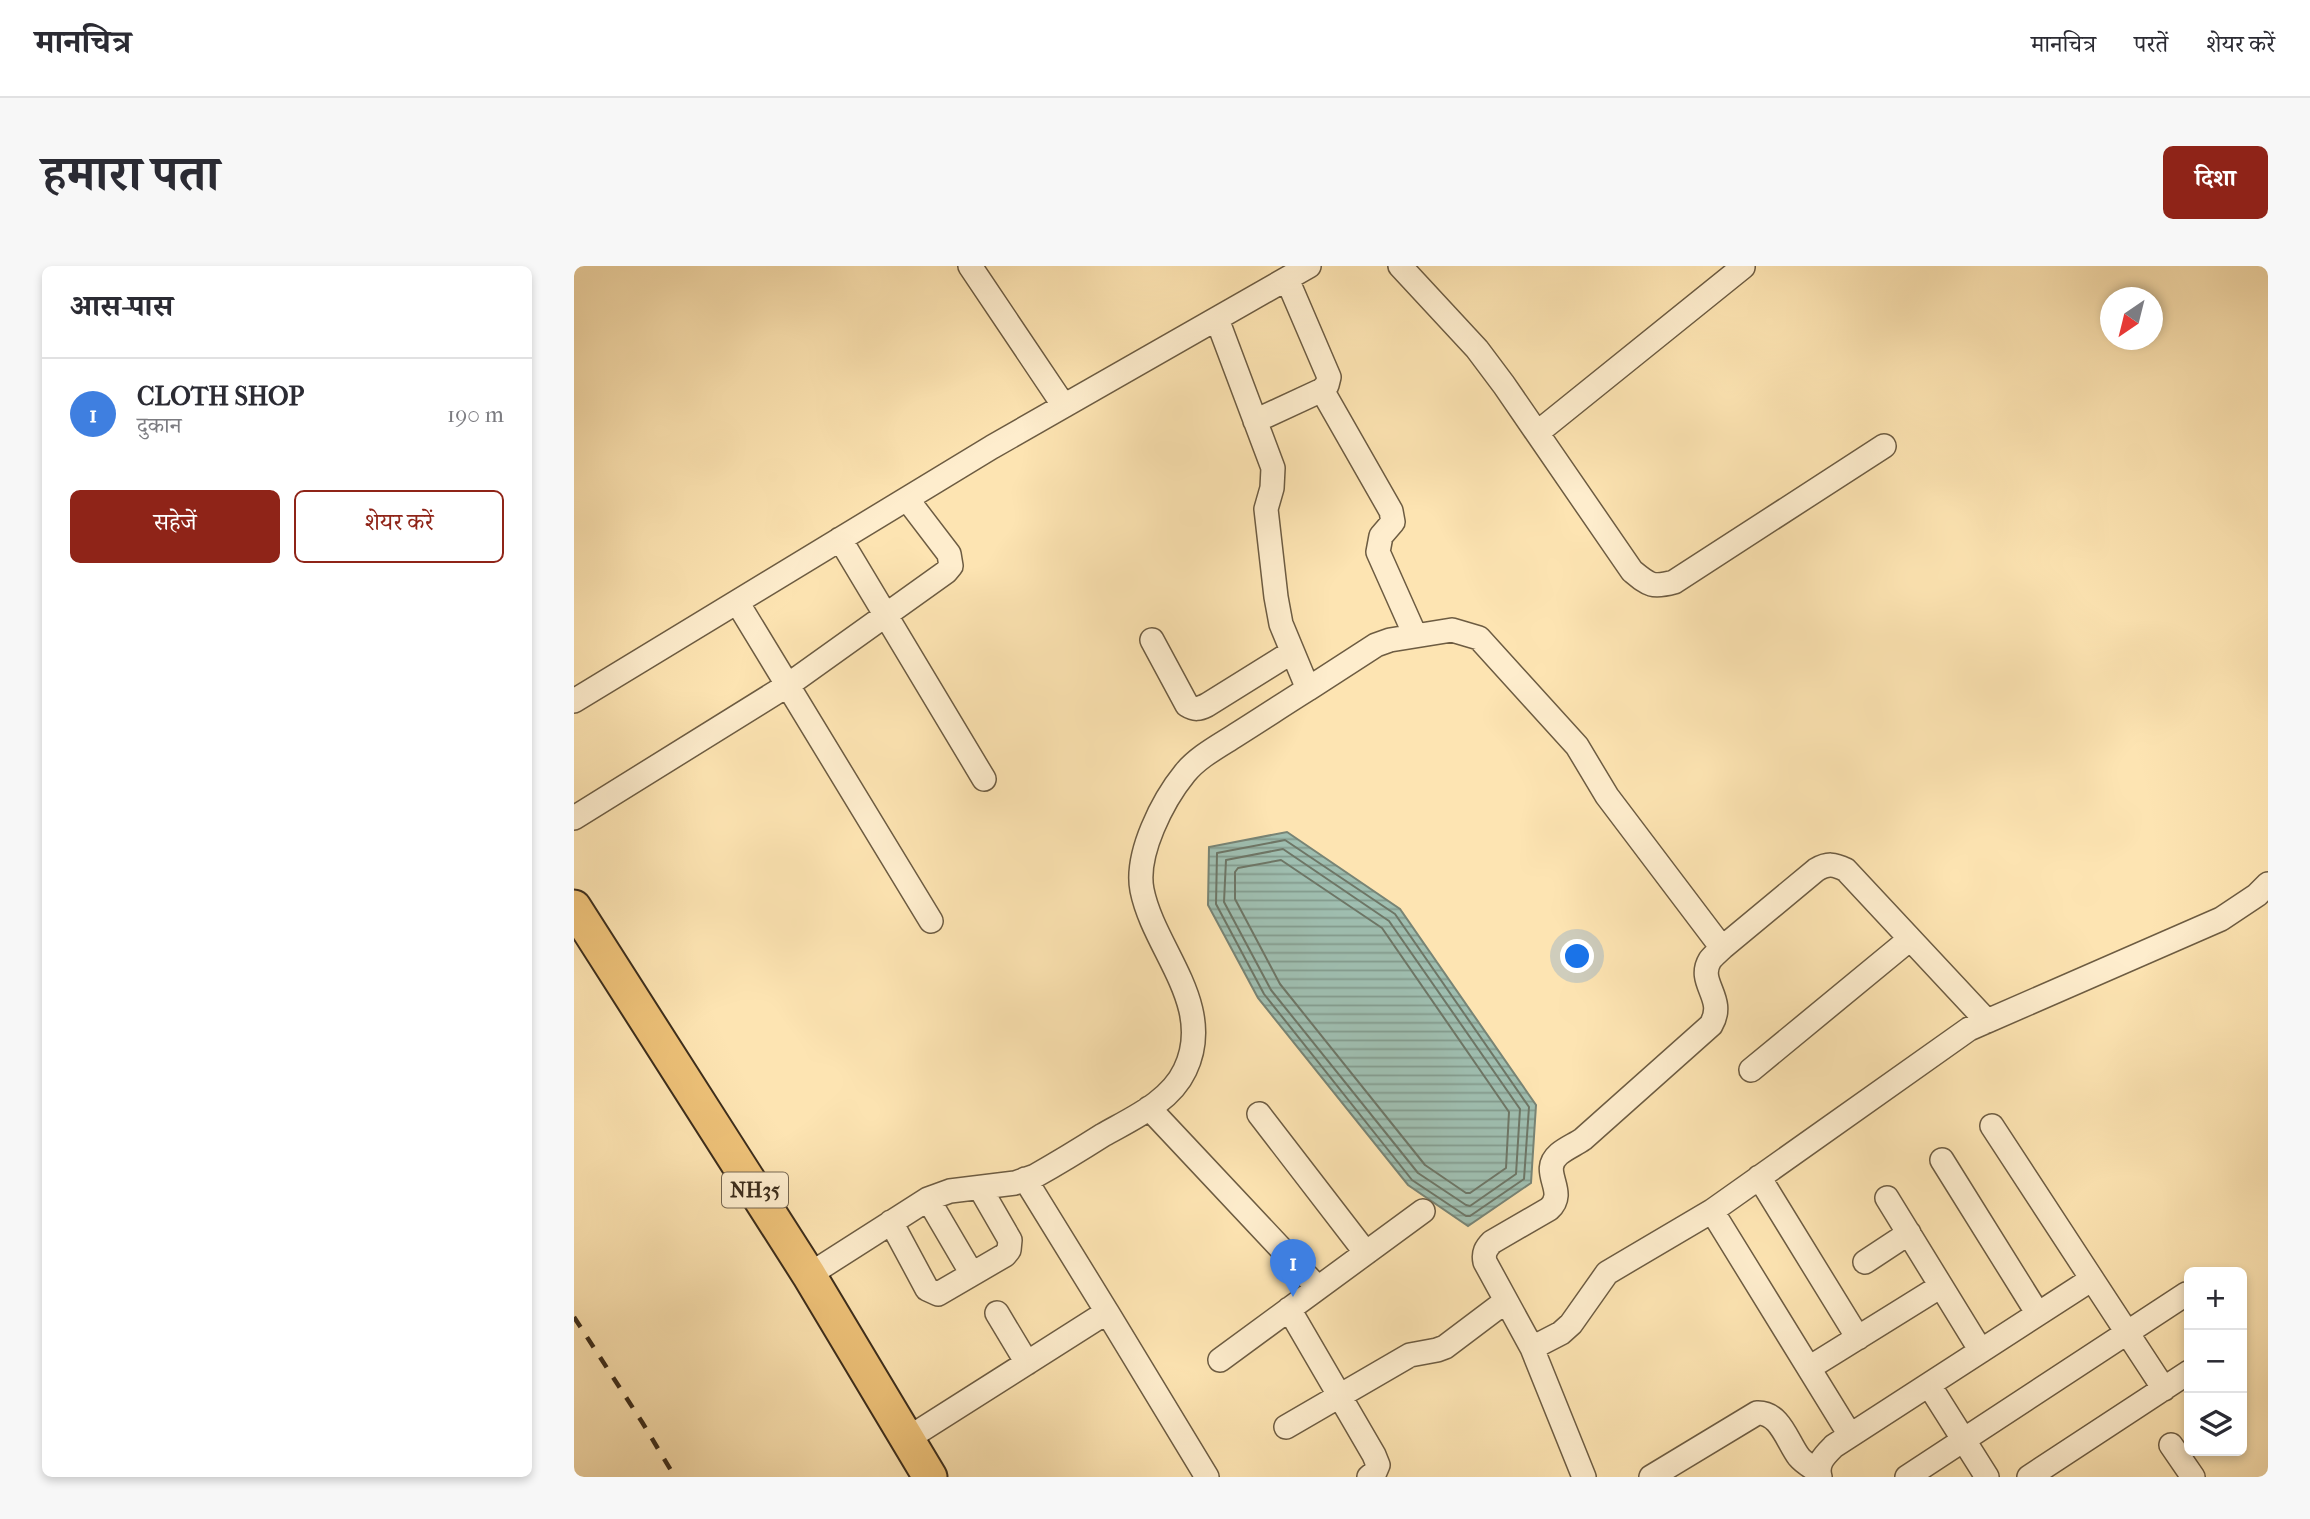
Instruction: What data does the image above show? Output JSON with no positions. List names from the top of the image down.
{
  "streets": {
    "highway": ["NH35"]
  },
  "north": "bottom left",
  "page": {
    "header": "मानचित्र",
    "nav": ["मानचित्र", "परतें", "शेयर करें"],
    "title": "हमारा पता",
    "buttons": [
      "दिशा",
      ["सहेजें", "शेयर करें"]
    ],
    "heading": "आस-पास",
    "list": [
      {
        "mark": "1",
        "name": "CLOTH SHOP",
        "note": "दुकान",
        "value": "190 m"
      }
    ],
    "pins": "1",
    "map_buttons": ["+", "−"]
  }
}
